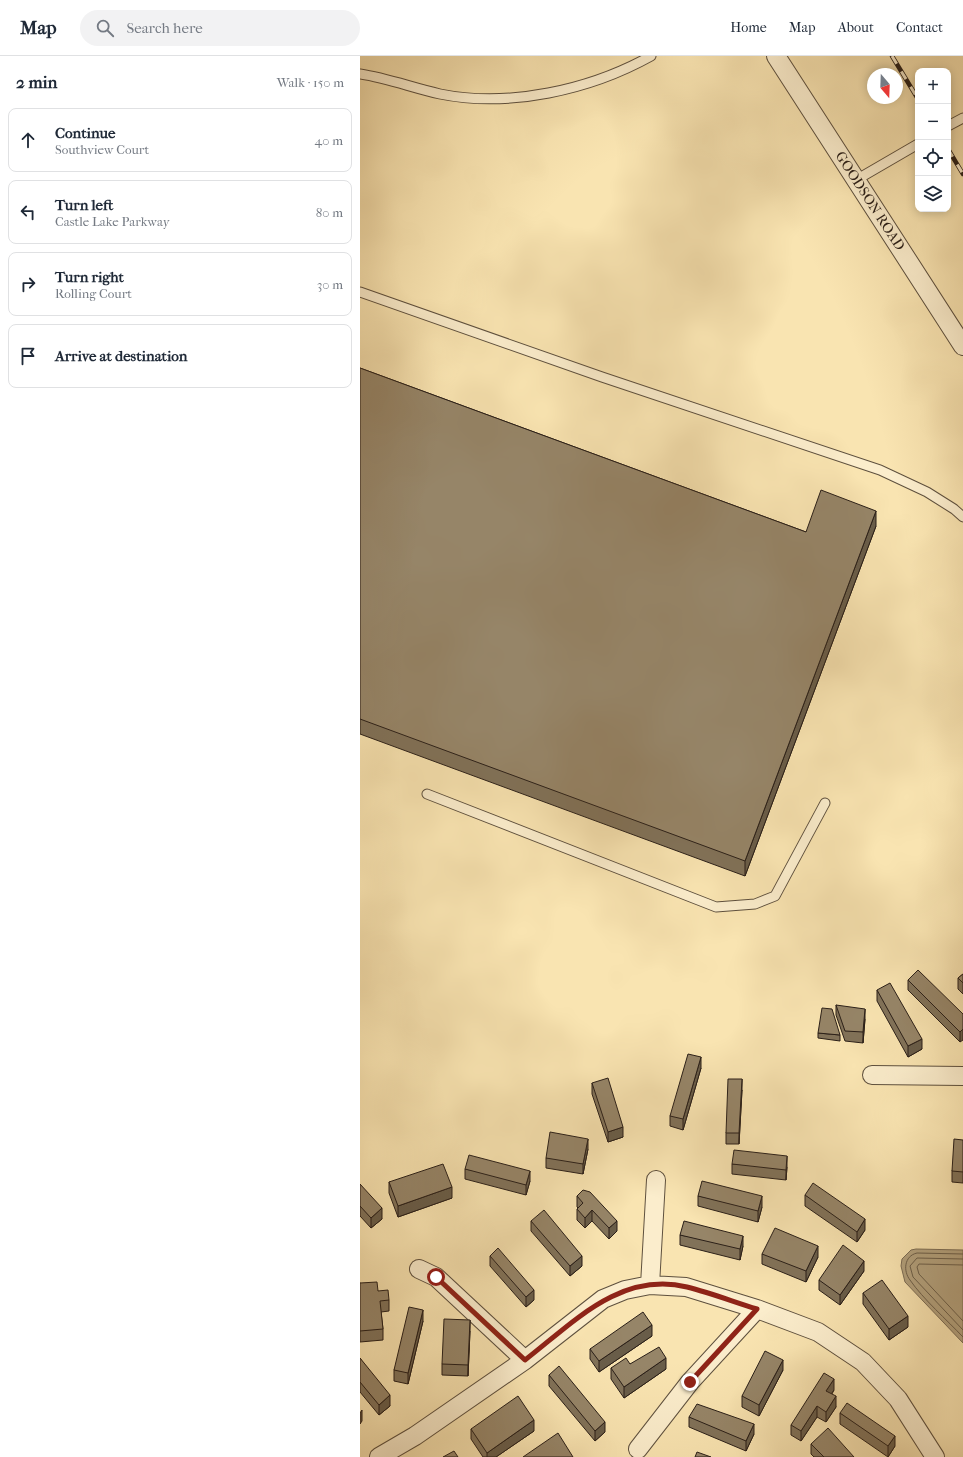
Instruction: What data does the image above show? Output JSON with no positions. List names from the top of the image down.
{
  "streets": {
    "street": ["GOODSON ROAD"]
  },
  "north": "bottom",
  "page": {
    "header": "Map",
    "search": "Search here",
    "nav": [
      "Home",
      "Map",
      "About",
      "Contact"
    ],
    "heading": ["2 min", "Walk · 150 m"],
    "map_buttons": ["+", "−"],
    "list": [
      ["Continue", "Southview Court", "40 m"],
      ["Turn left", "Castle Lake Parkway", "80 m"],
      ["Turn right", "Rolling Court", "30 m"],
      "Arrive at destination"
    ]
  }
}
